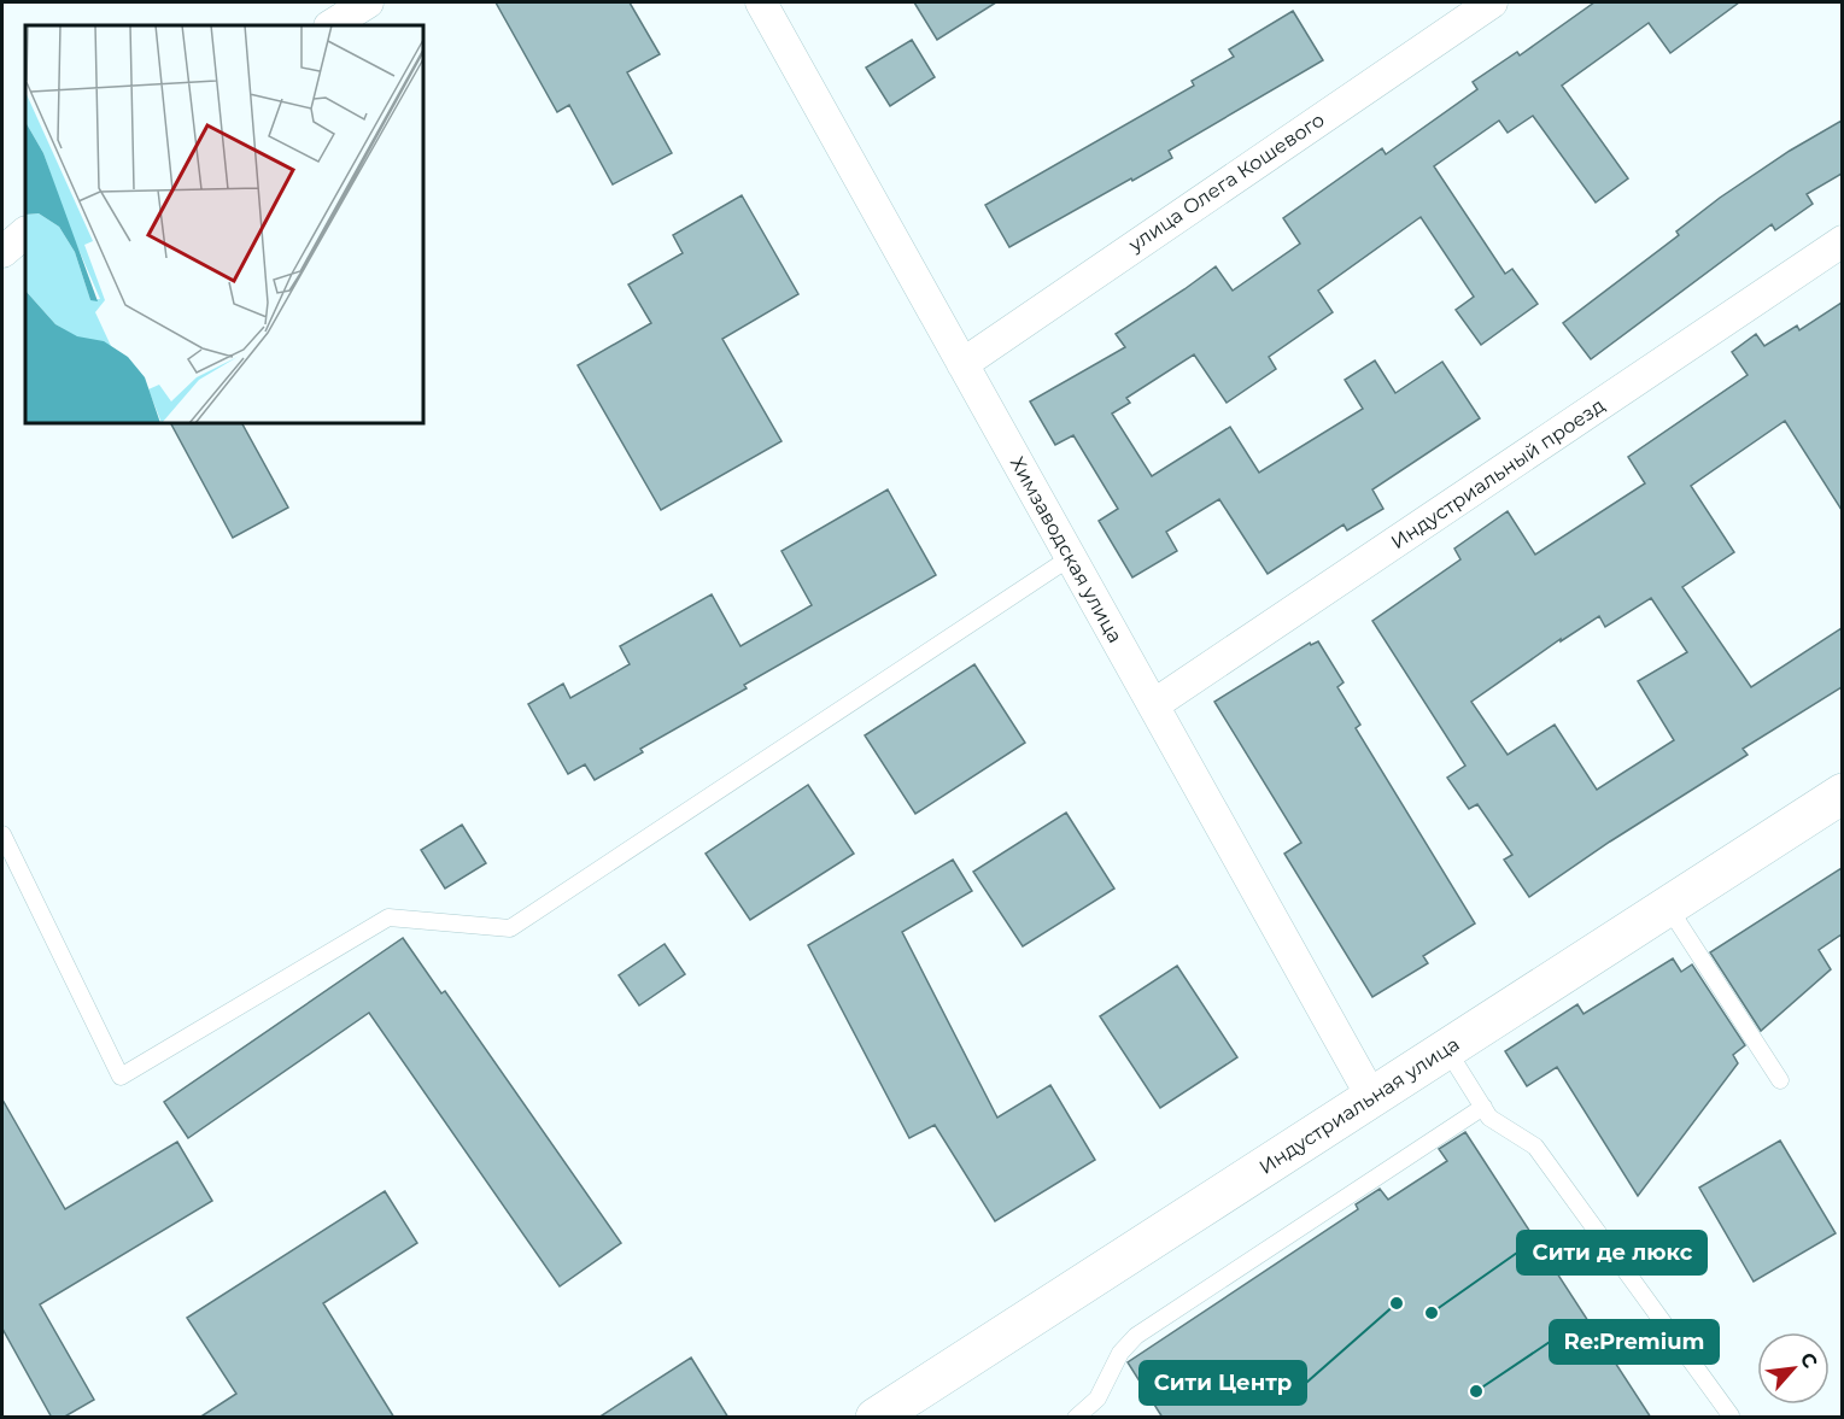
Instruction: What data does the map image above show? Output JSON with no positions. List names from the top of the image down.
{
  "streets": {
    "main road": ["Индустриальная улица"],
    "street": ["улица Олега Кошевого", "Индустриальный проезд", "Химзаводская улица"]
  },
  "crossings": [
    ["улица Олега Кошевого", "Химзаводская улица"],
    ["Индустриальный проезд", "Химзаводская улица"],
    ["Химзаводская улица", "Индустриальная улица"]
  ],
  "places": ["Сити Центр", "Сити де люкс", "Re:Premium"],
  "north": "top right"
}
